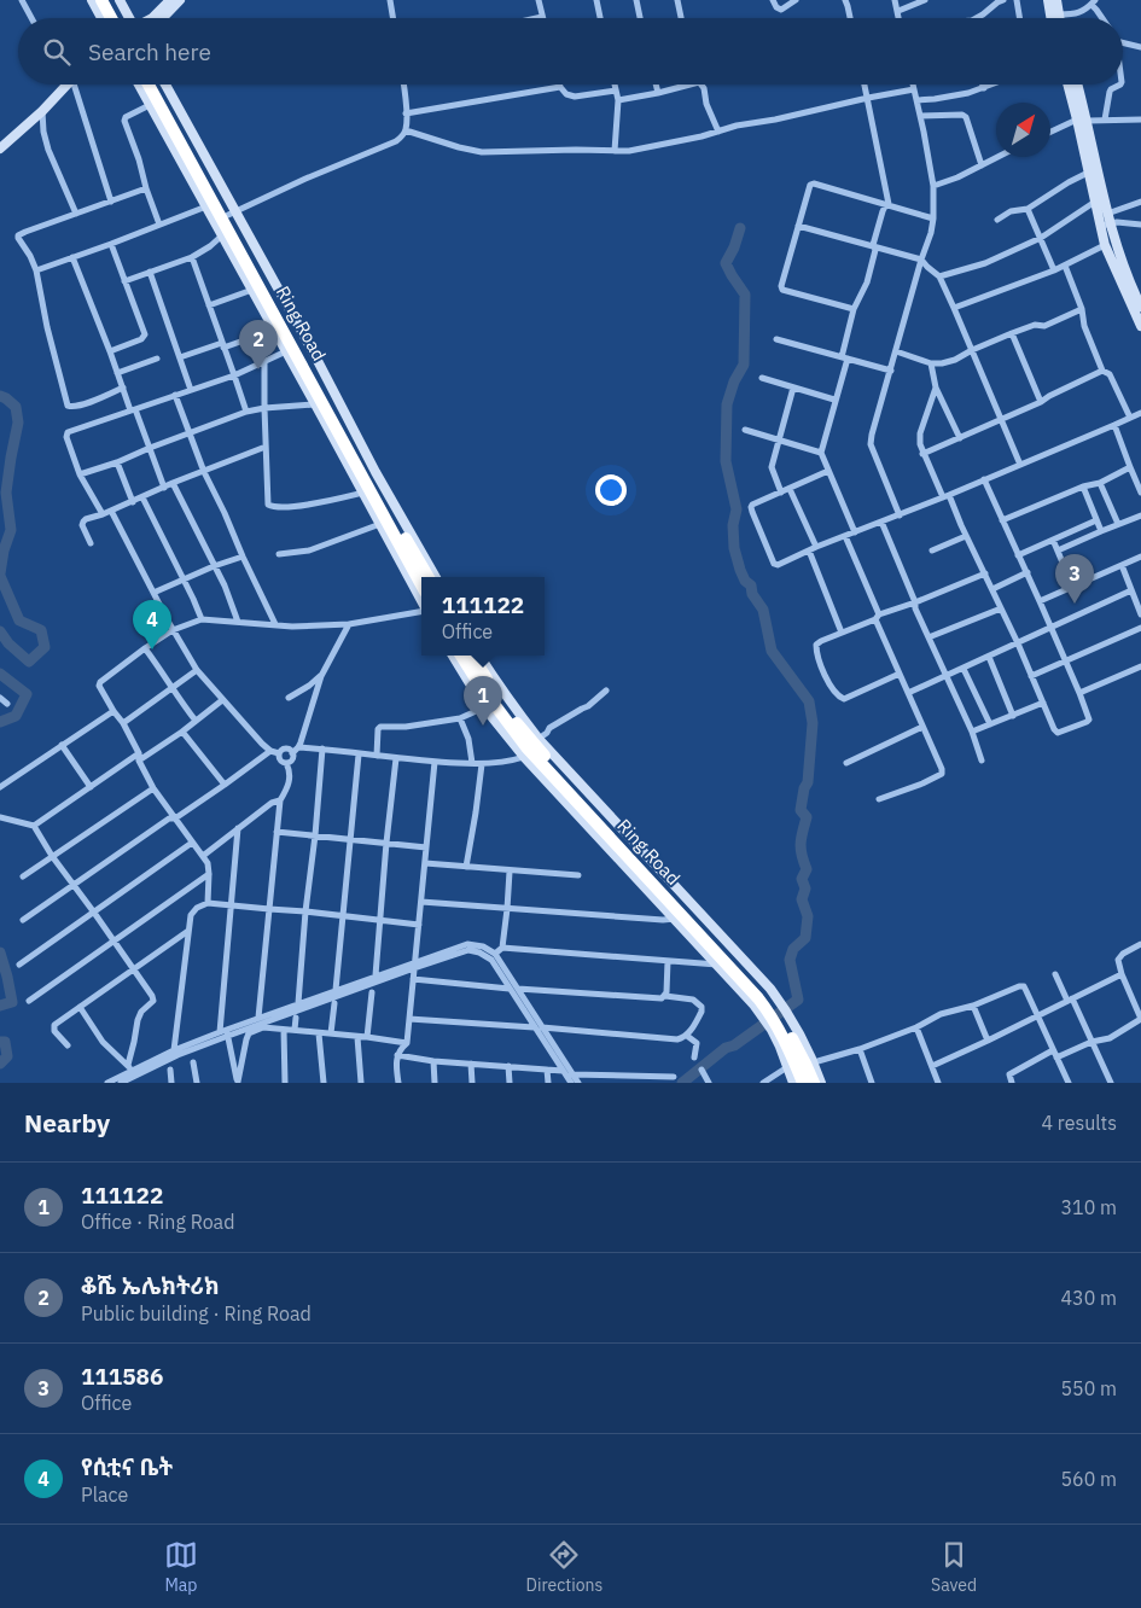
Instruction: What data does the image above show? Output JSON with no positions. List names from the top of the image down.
{
  "streets": {
    "highway": ["Ring Road"]
  },
  "north": "top right",
  "page": {
    "search": "Search here",
    "pins": [
      "2",
      "3",
      "4",
      "1"
    ],
    "popup": ["111122", "Office"],
    "heading": ["Nearby", "4 results"],
    "list": [
      {
        "mark": "1",
        "name": "111122",
        "note": "Office · Ring Road",
        "value": "310 m"
      },
      {
        "mark": "2",
        "name": "ቆሼ ኤሌክትሪክ",
        "note": "Public building · Ring Road",
        "value": "430 m"
      },
      {
        "mark": "3",
        "name": "111586",
        "note": "Office",
        "value": "550 m"
      },
      {
        "mark": "4",
        "name": "የሲቲና ቤት",
        "note": "Place",
        "value": "560 m"
      }
    ],
    "nav": ["Map", "Directions", "Saved"]
  }
}
